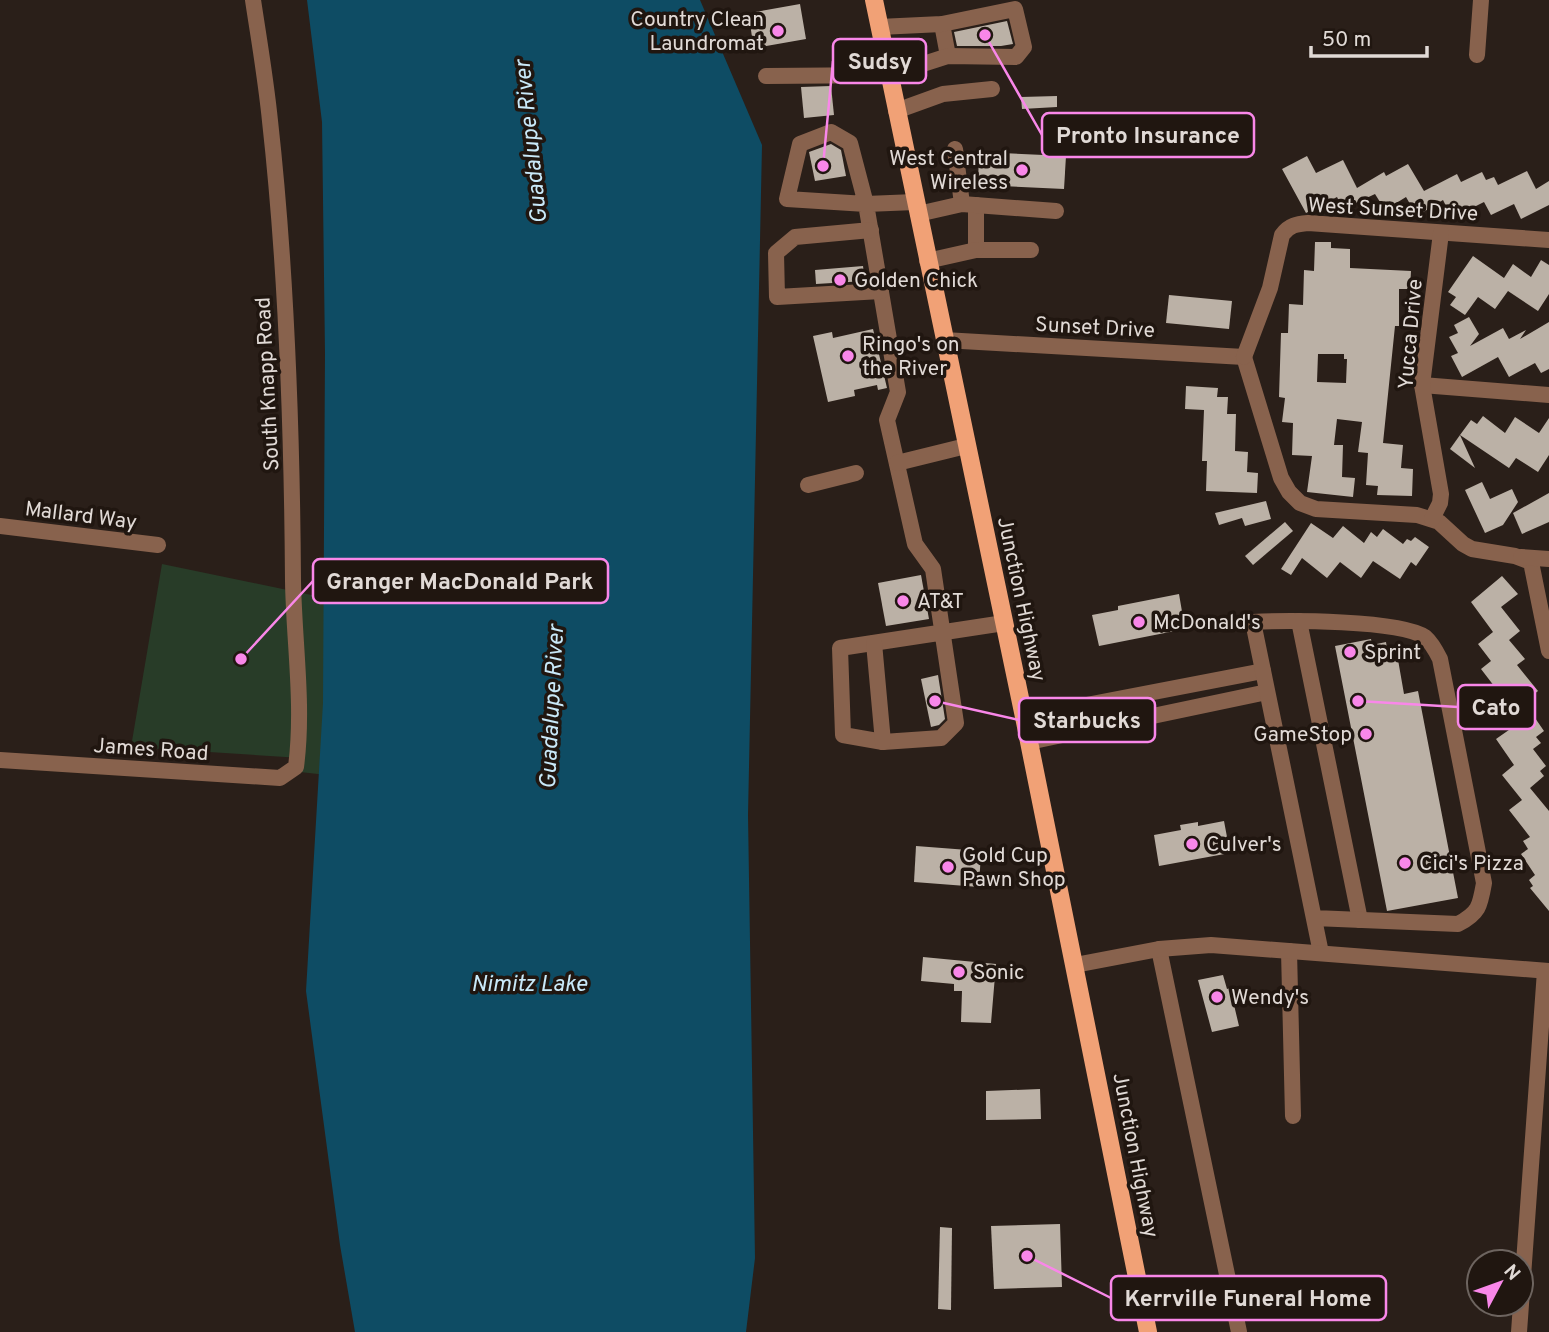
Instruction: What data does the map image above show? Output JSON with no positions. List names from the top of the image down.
{
  "streets": {
    "main road": ["Junction Highway"],
    "street": [
      "West Sunset Drive",
      "Sunset Drive",
      "Yucca Drive",
      "South Knapp Road",
      "Mallard Way",
      "James Road"
    ]
  },
  "crossings": [
    ["West Sunset Drive", "Sunset Drive"],
    ["West Sunset Drive", "Yucca Drive"],
    ["Sunset Drive", "Junction Highway"],
    ["South Knapp Road", "James Road"]
  ],
  "water": ["Guadalupe River", "Nimitz Lake"],
  "places": [
    "Country Clean Laundromat",
    "Pronto Insurance",
    "Sudsy",
    "West Central Wireless",
    "Golden Chick",
    "Ringo's on the River",
    "AT&T",
    "McDonald's",
    "Sprint",
    "Granger MacDonald Park",
    "Starbucks",
    "Cato",
    "GameStop",
    "Culver's",
    "Cici's Pizza",
    "Gold Cup Pawn Shop",
    "Sonic",
    "Wendy's",
    "Kerrville Funeral Home"
  ],
  "scale_bar": "50 m",
  "north": "top right"
}
